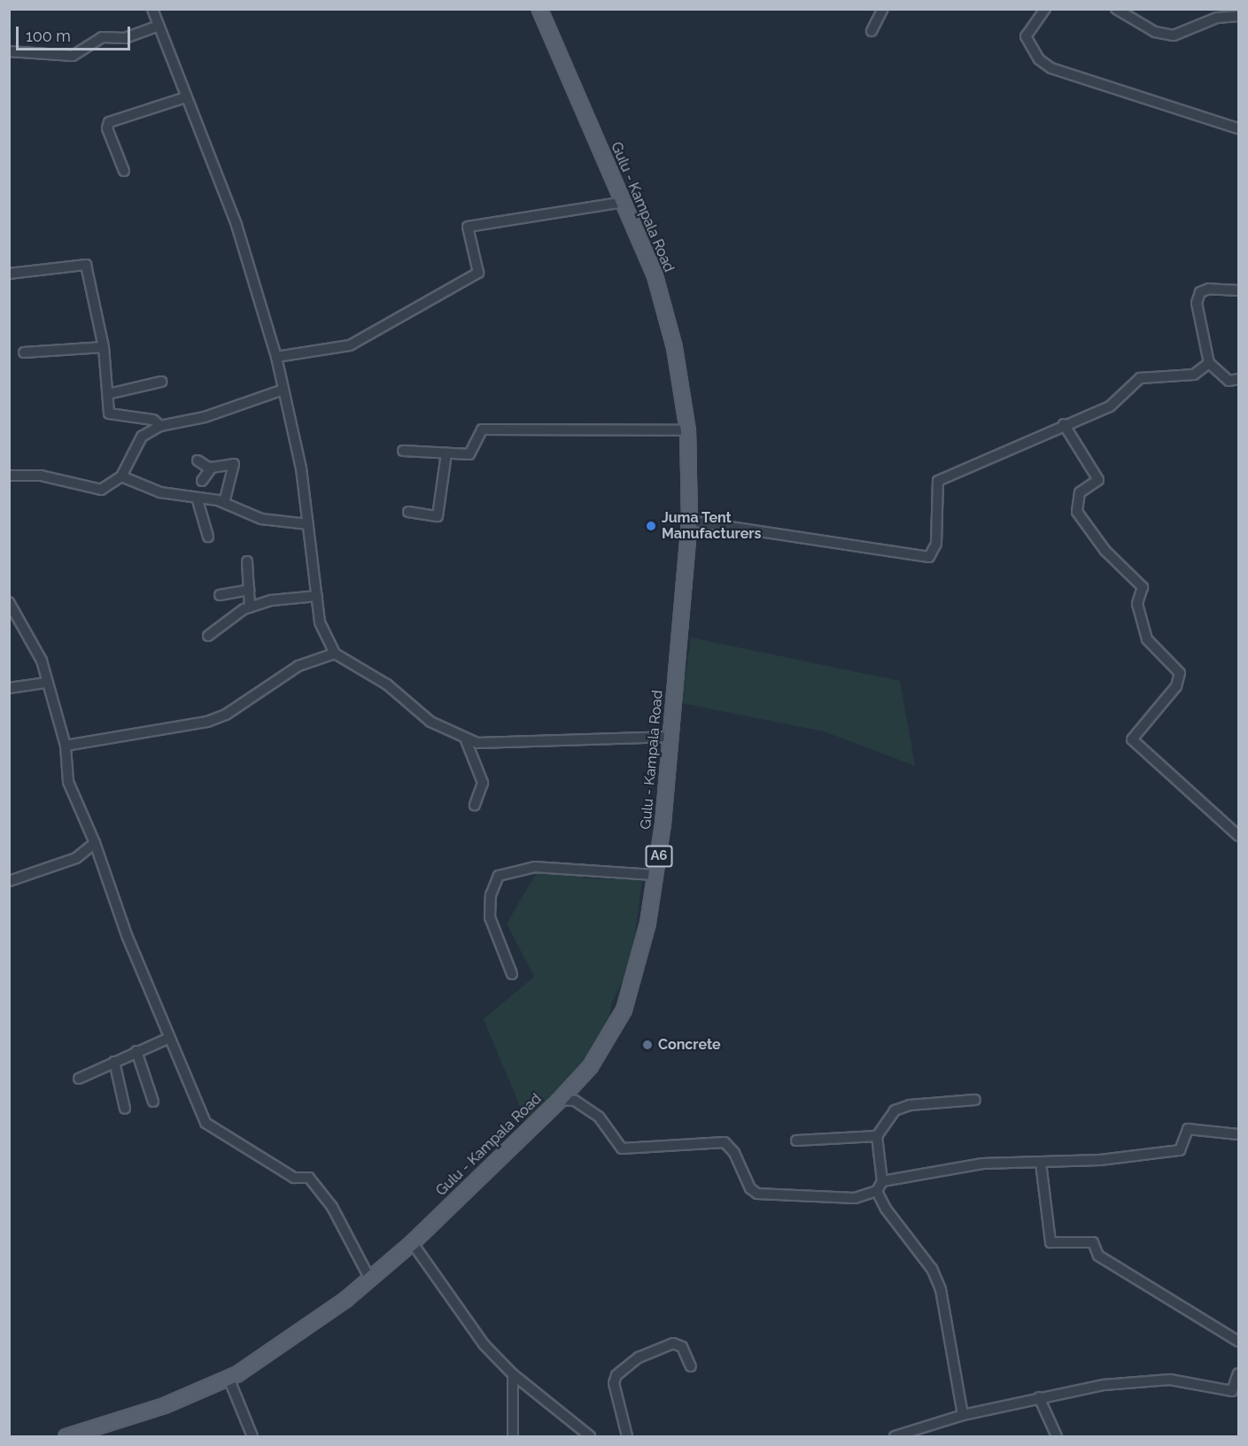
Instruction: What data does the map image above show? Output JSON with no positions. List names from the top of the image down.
{
  "streets": {
    "main road": ["Gulu - Kampala Road", "A6"]
  },
  "places": ["Juma Tent Manufacturers", "Concrete"],
  "scale_bar": "100 m"
}
